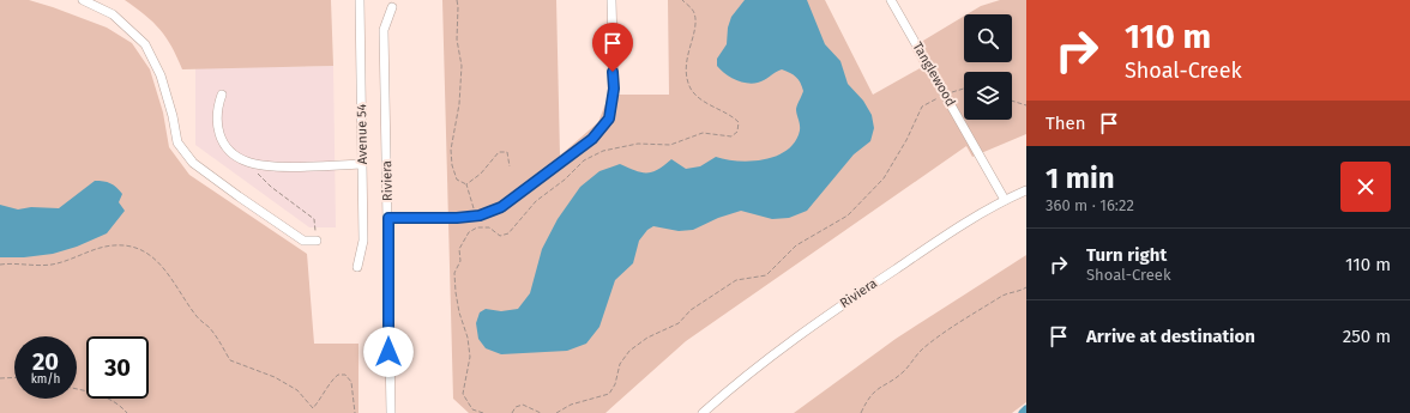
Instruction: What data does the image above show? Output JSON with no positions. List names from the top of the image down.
{
  "streets": {
    "street": ["Tanglewood", "Avenue 54", "Riviera"]
  },
  "crossings": [
    ["Tanglewood", "Riviera"]
  ],
  "page": {
    "turn": ["110 m", "Shoal-Creek"],
    "then": "Then",
    "heading": ["1 min", "360 m · 16:22"],
    "list": [
      {
        "name": "Turn right",
        "note": "Shoal-Creek",
        "value": "110 m"
      },
      {
        "name": "Arrive at destination",
        "value": "250 m"
      }
    ],
    "speed": "20 km/h",
    "limit": "30"
  }
}
